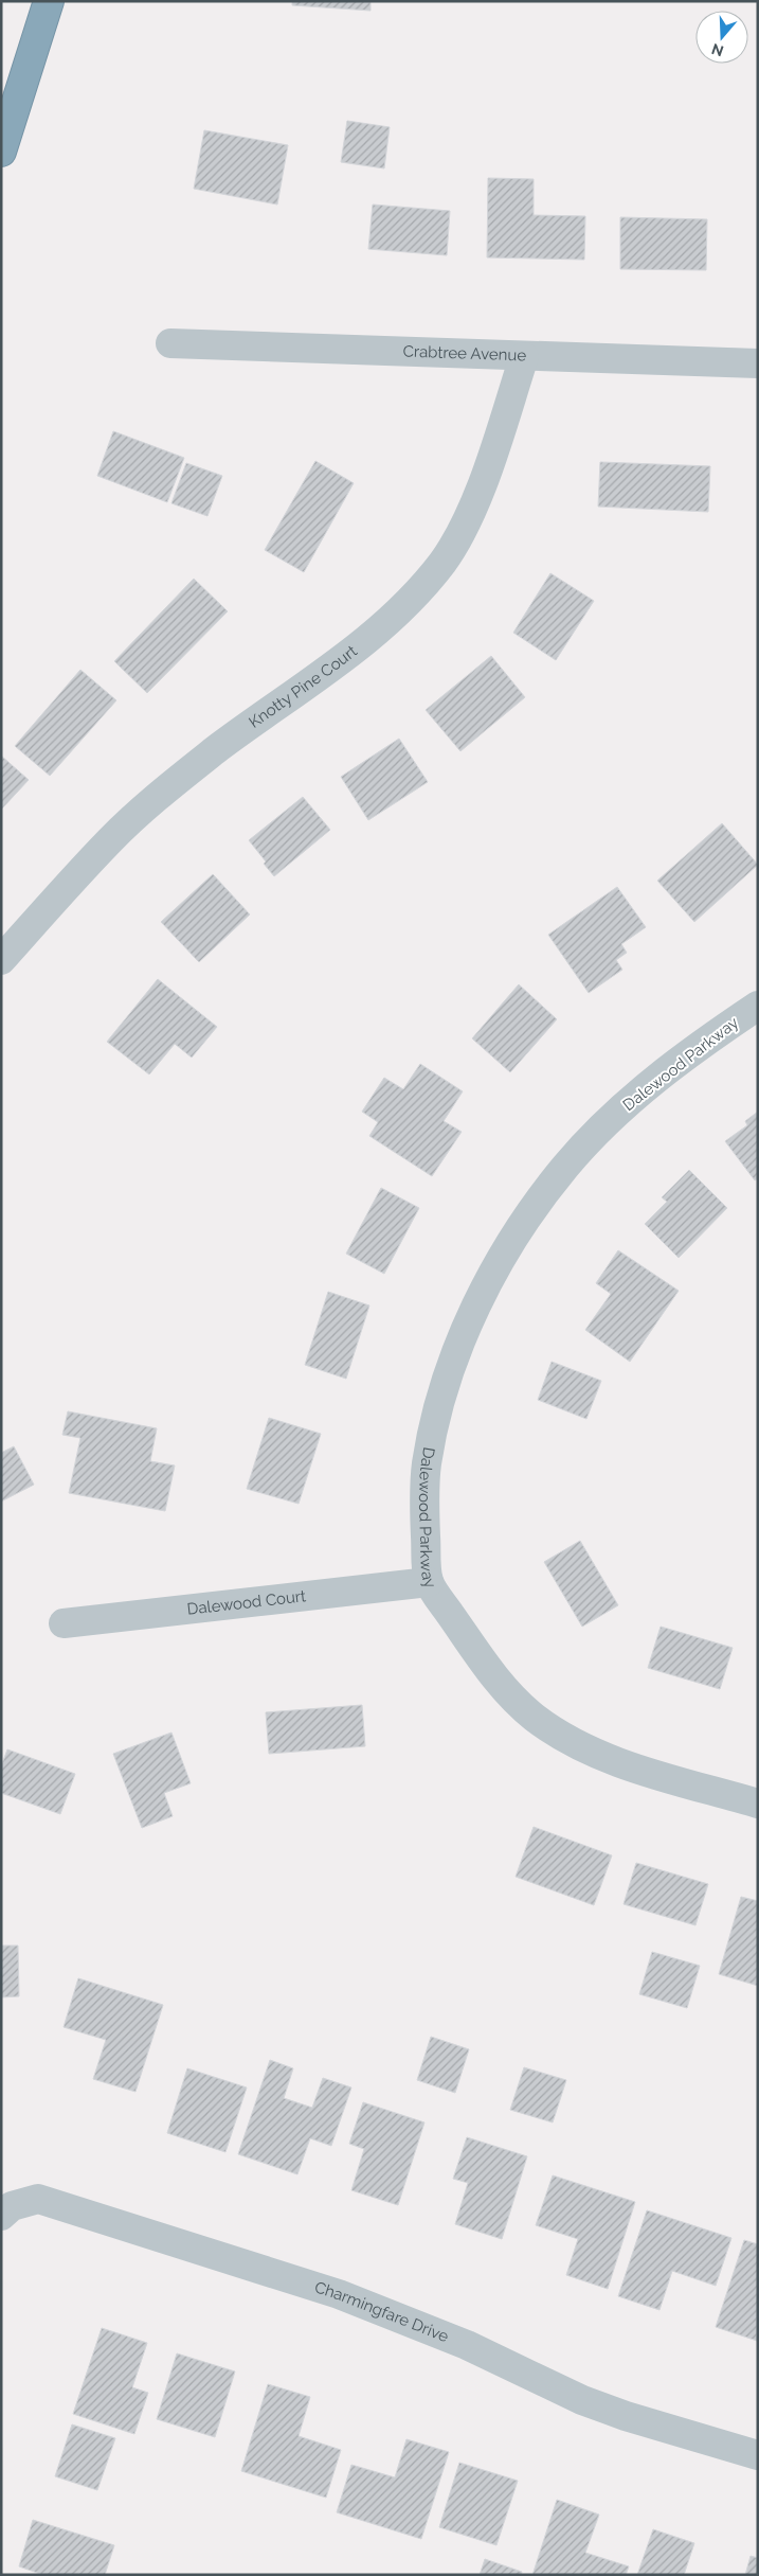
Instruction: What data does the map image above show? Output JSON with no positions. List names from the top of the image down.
{
  "streets": {
    "street": [
      "Crabtree Avenue",
      "Knotty Pine Court",
      "Dalewood Parkway",
      "Dalewood Court",
      "Charmingfare Drive"
    ]
  },
  "crossings": [
    ["Crabtree Avenue", "Knotty Pine Court"],
    ["Dalewood Parkway", "Dalewood Court"]
  ],
  "north": "bottom"
}
